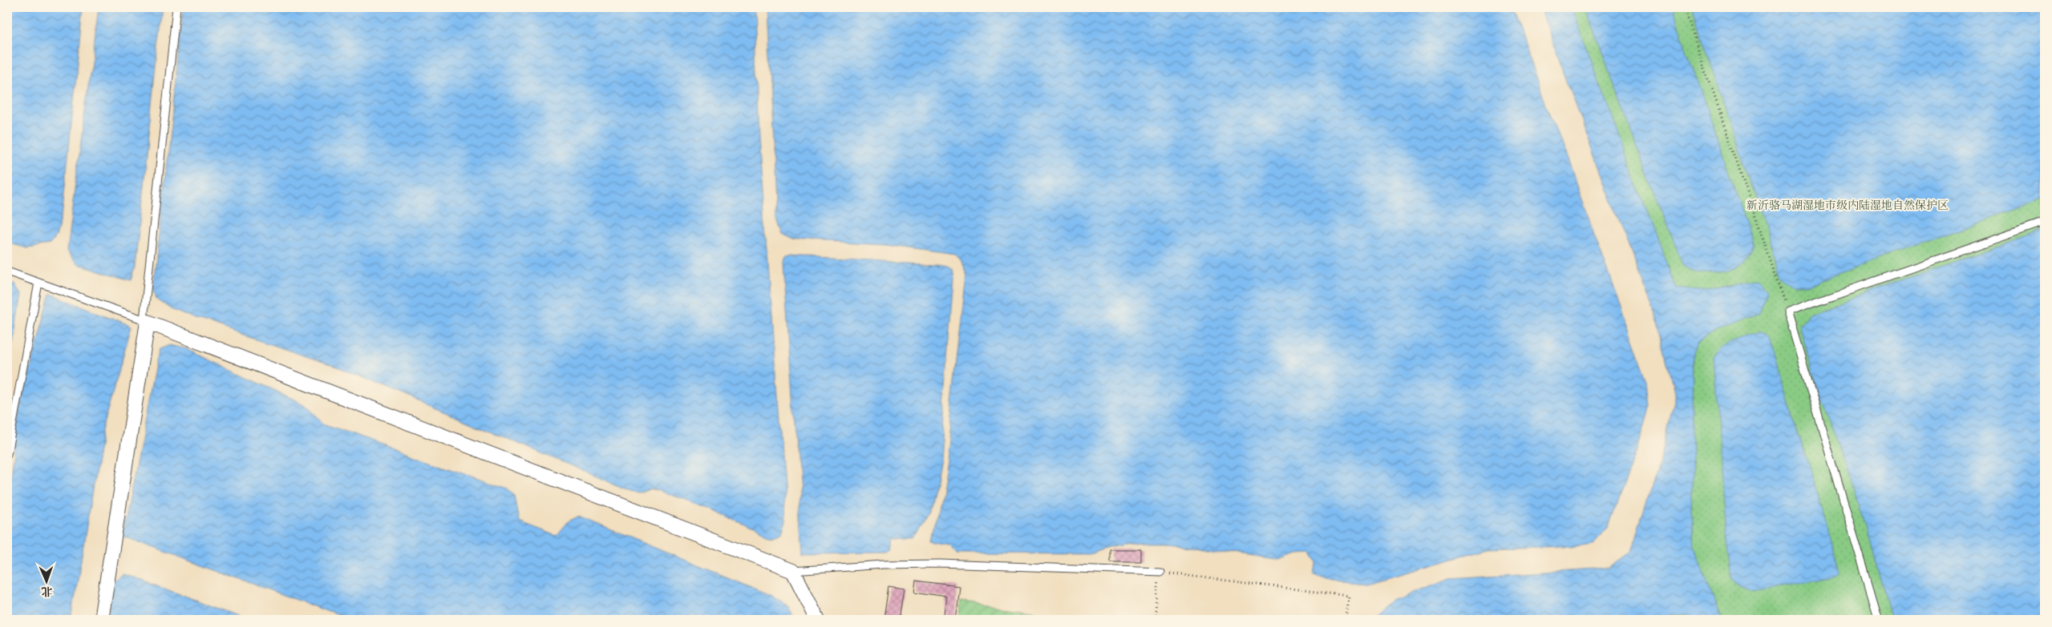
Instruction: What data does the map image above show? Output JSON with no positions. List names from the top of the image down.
{
  "parks": ["新沂骆马湖湿地市级内陆湿地自然保护区"],
  "north": "bottom"
}
